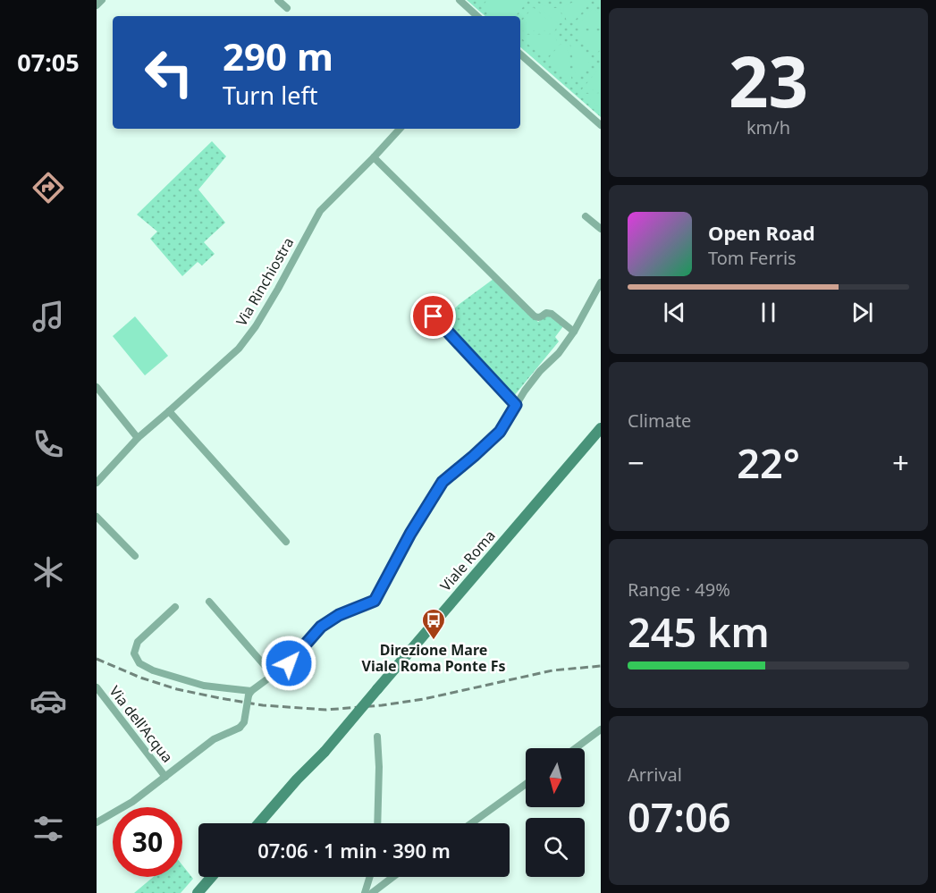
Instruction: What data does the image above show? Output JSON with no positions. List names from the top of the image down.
{
  "streets": {
    "main road": ["Viale Roma"],
    "street": ["Via Rinchiostra", "Via dell'Acqua"]
  },
  "places": {
    "bus stop": ["Direzione Mare Viale Roma Ponte Fs"]
  },
  "north": "bottom",
  "page": {
    "tabs": "07:05",
    "tile": [
      ["23", "km/h"],
      "Climate",
      ["Range · 49%", "245 km"],
      ["Arrival", "07:06"]
    ],
    "turn": ["290 m", "Turn left"],
    "song": ["Open Road", "Tom Ferris"],
    "heat": ["−", "22°", "+"],
    "limit": "30",
    "trip": "07:06 · 1 min · 390 m"
  }
}
